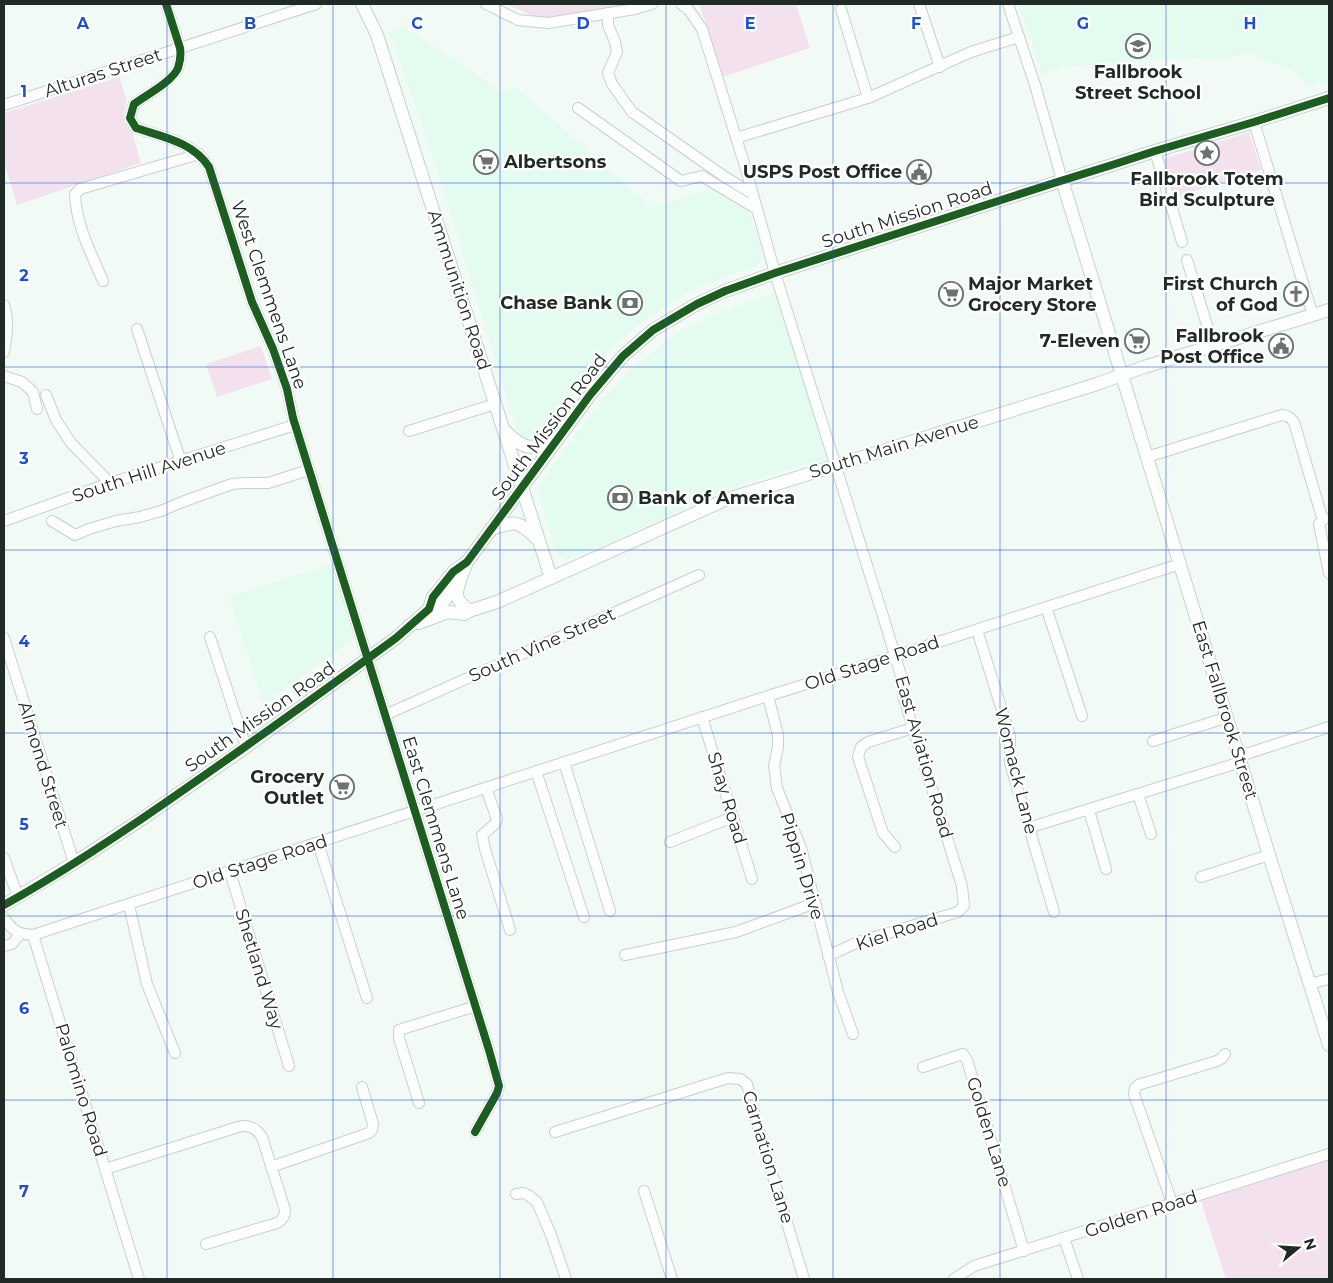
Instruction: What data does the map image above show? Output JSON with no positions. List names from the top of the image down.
{
  "streets": {
    "main road": [
      "South Mission Road",
      "Ammunition Road",
      "South Main Avenue",
      "East Fallbrook Street"
    ],
    "street": [
      "Alturas Street",
      "West Clemmens Lane",
      "South Hill Avenue",
      "South Vine Street",
      "Old Stage Road",
      "East Aviation Road",
      "Almond Street",
      "Womack Lane",
      "Shay Road",
      "East Clemmens Lane",
      "Pippin Drive",
      "Kiel Road",
      "Shetland Way",
      "Palomino Road",
      "Golden Lane",
      "Carnation Lane",
      "Golden Road"
    ]
  },
  "crossings": [
    ["Alturas Street", "West Clemmens Lane"],
    ["South Mission Road", "Ammunition Road"],
    ["South Mission Road", "West Clemmens Lane"],
    ["South Mission Road", "South Main Avenue"],
    ["South Mission Road", "East Fallbrook Street"],
    ["South Mission Road", "East Aviation Road"],
    ["South Mission Road", "Almond Street"],
    ["South Mission Road", "East Clemmens Lane"],
    ["Ammunition Road", "South Main Avenue"],
    ["West Clemmens Lane", "South Hill Avenue"],
    ["West Clemmens Lane", "East Clemmens Lane"],
    ["South Main Avenue", "East Fallbrook Street"],
    ["South Main Avenue", "East Aviation Road"],
    ["South Vine Street", "East Clemmens Lane"],
    ["Old Stage Road", "East Fallbrook Street"],
    ["Old Stage Road", "East Aviation Road"],
    ["Old Stage Road", "Womack Lane"],
    ["Old Stage Road", "Shay Road"],
    ["Old Stage Road", "East Clemmens Lane"],
    ["Old Stage Road", "Pippin Drive"],
    ["Old Stage Road", "Shetland Way"],
    ["Old Stage Road", "Palomino Road"],
    ["East Aviation Road", "Kiel Road"],
    ["Pippin Drive", "Kiel Road"],
    ["Golden Lane", "Golden Road"]
  ],
  "places": {
    "school or university": ["Fallbrook Street School"],
    "place": ["Fallbrook Totem Bird Sculpture"],
    "supermarket": [
      "Albertsons",
      "Major Market Grocery Store",
      "7-Eleven",
      "Grocery Outlet"
    ],
    "public building": ["USPS Post Office", "Fallbrook Post Office"],
    "church": ["First Church of God"],
    "bank": ["Chase Bank", "Bank of America"]
  },
  "north": "right",
  "grid": {
    "columns": [
      "A",
      "B",
      "C",
      "D",
      "E",
      "F",
      "G",
      "H"
    ],
    "rows": [
      "1",
      "2",
      "3",
      "4",
      "5",
      "6",
      "7"
    ]
  }
}
